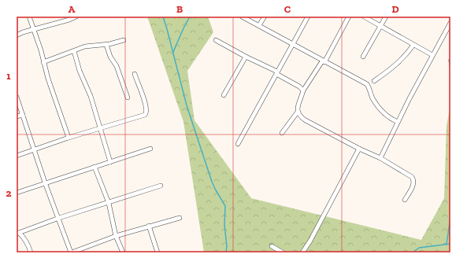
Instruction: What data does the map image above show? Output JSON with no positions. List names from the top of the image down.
{
  "grid": {
    "columns": [
      "A",
      "B",
      "C",
      "D"
    ],
    "rows": ["1", "2"]
  }
}
